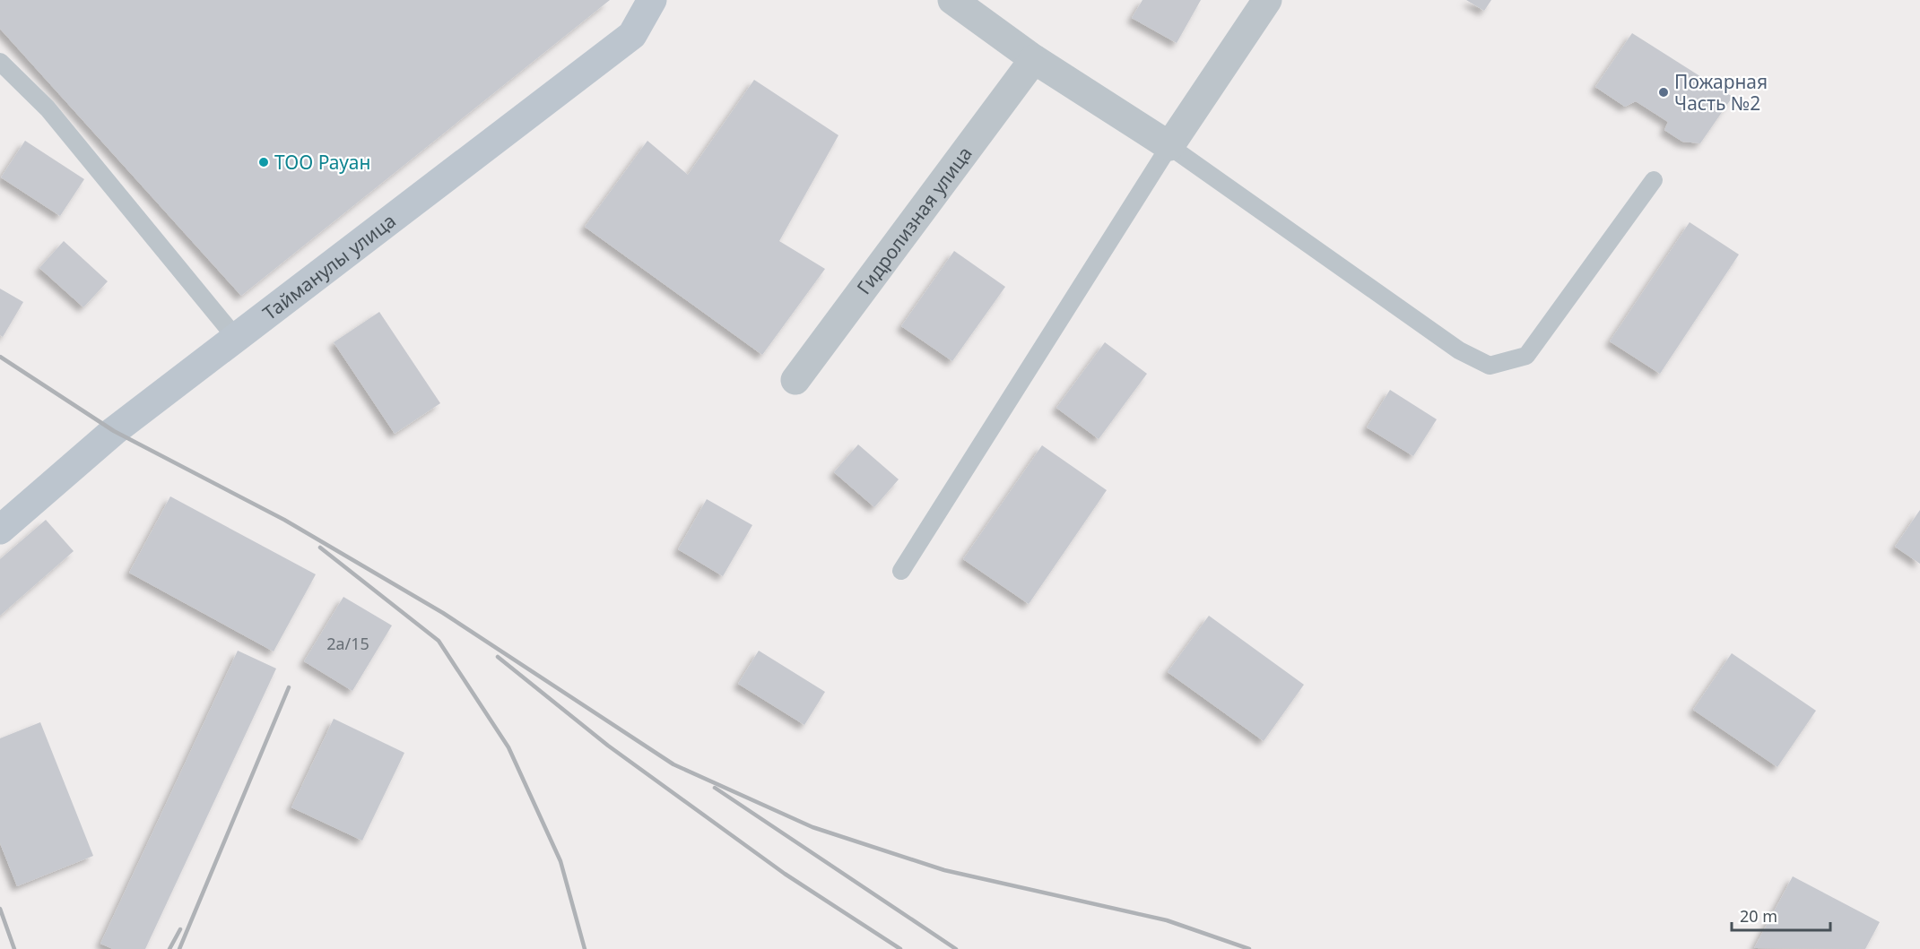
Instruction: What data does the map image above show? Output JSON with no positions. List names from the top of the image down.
{
  "streets": {
    "street": ["Гидролизная улица", "Тайманулы улица"]
  },
  "places": ["Пожарная Часть №2", "ТОО Рауан"],
  "house_numbers": ["2а/15"],
  "scale_bar": "20 m"
}
